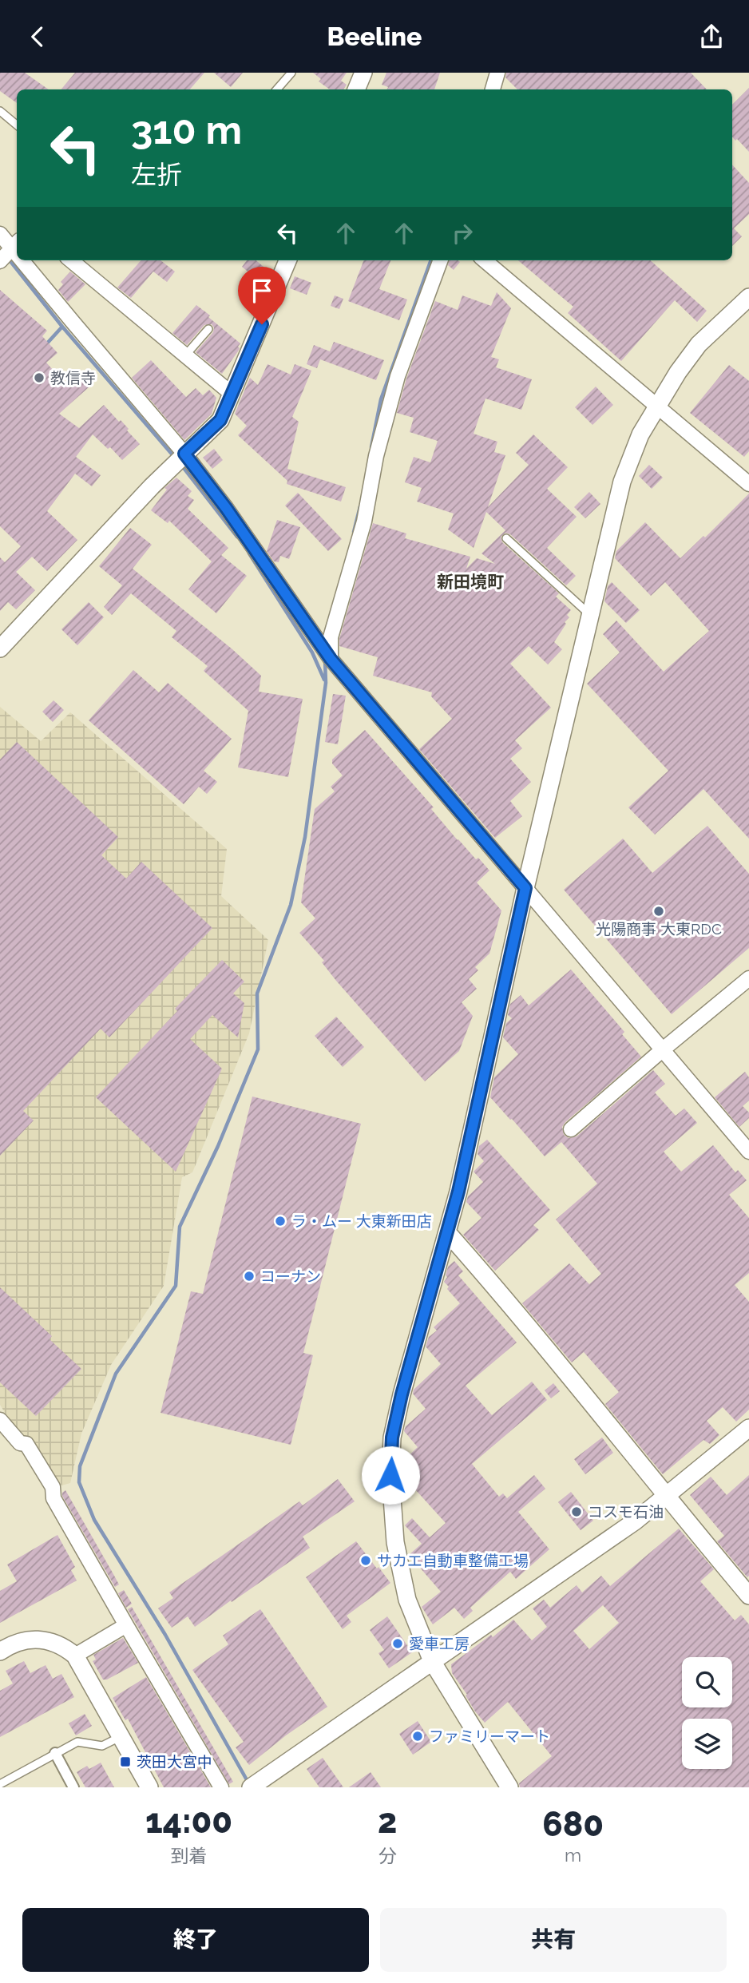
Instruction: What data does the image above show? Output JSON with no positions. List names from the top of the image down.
{
  "districts": ["新田境町"],
  "places": {
    "other": [
      "教信寺",
      "光陽商事 大東RDC",
      "ラ・ムー 大東新田店",
      "コーナン",
      "コスモ石油",
      "サカエ自動車整備工場",
      "愛車工房",
      "ファミリーマート"
    ],
    "transit": ["茨田大宮中"]
  },
  "page": {
    "header": "Beeline",
    "turn": ["310 m", "左折"],
    "eta": [
      "14:00",
      "到着",
      "2",
      "分",
      "680",
      "m"
    ],
    "buttons": ["終了", "共有"]
  }
}
